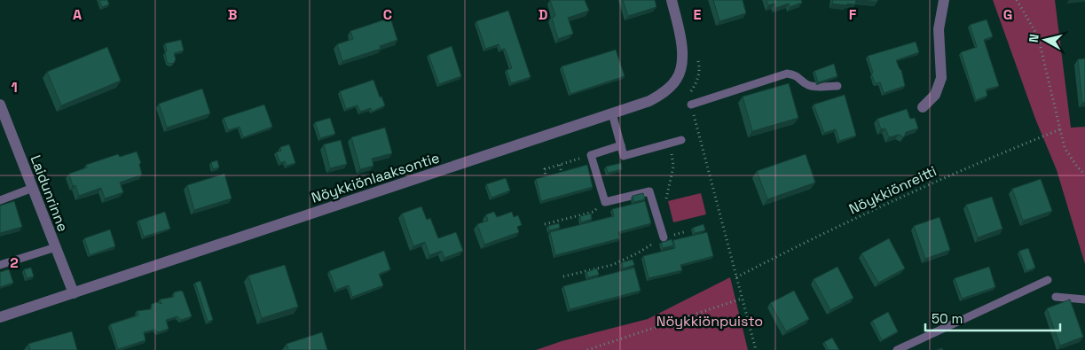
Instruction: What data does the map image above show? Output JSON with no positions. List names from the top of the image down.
{
  "streets": {
    "street": ["Nöykkiönlaaksontie", "Laidunrinne"],
    "path": ["Nöykkiönreitti"]
  },
  "crossings": [
    ["Nöykkiönlaaksontie", "Laidunrinne"]
  ],
  "parks": ["Nöykkiönpuisto"],
  "scale_bar": "50 m",
  "north": "left",
  "grid": {
    "columns": [
      "A",
      "B",
      "C",
      "D",
      "E",
      "F",
      "G"
    ],
    "rows": ["1", "2"]
  }
}
